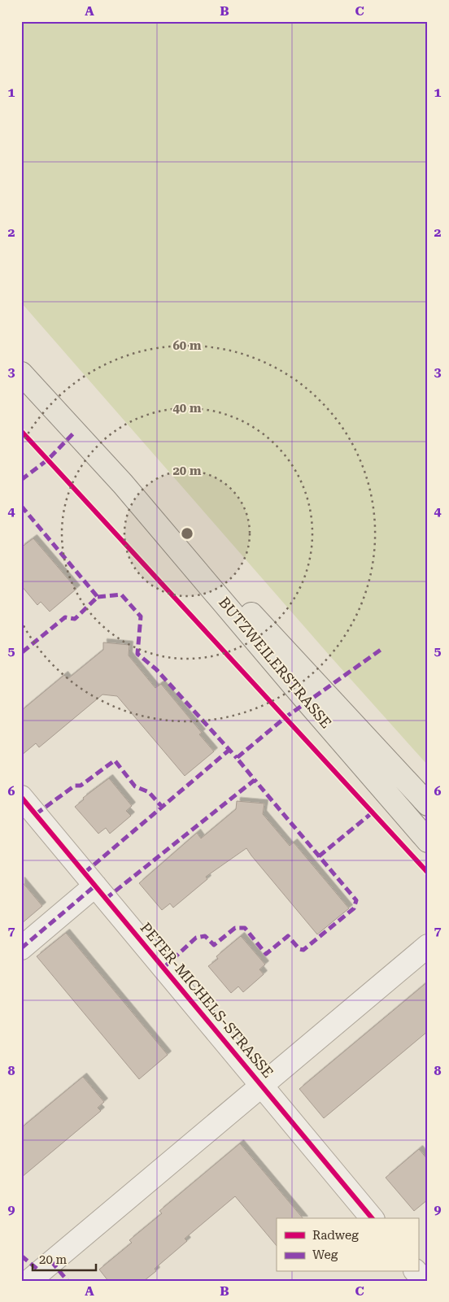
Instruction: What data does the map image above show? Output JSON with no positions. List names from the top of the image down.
{
  "streets": {
    "main road": ["BUTZWEILERSTRASSE"],
    "street": ["PETER-MICHELS-STRASSE"]
  },
  "legend": ["Radweg", "Weg"],
  "scale_bar": "20 m",
  "grid": {
    "columns": ["A", "B", "C"],
    "rows": [
      "1",
      "2",
      "3",
      "4",
      "5",
      "6",
      "7",
      "8",
      "9"
    ]
  },
  "rings": ["60 m", "40 m", "20 m"]
}
